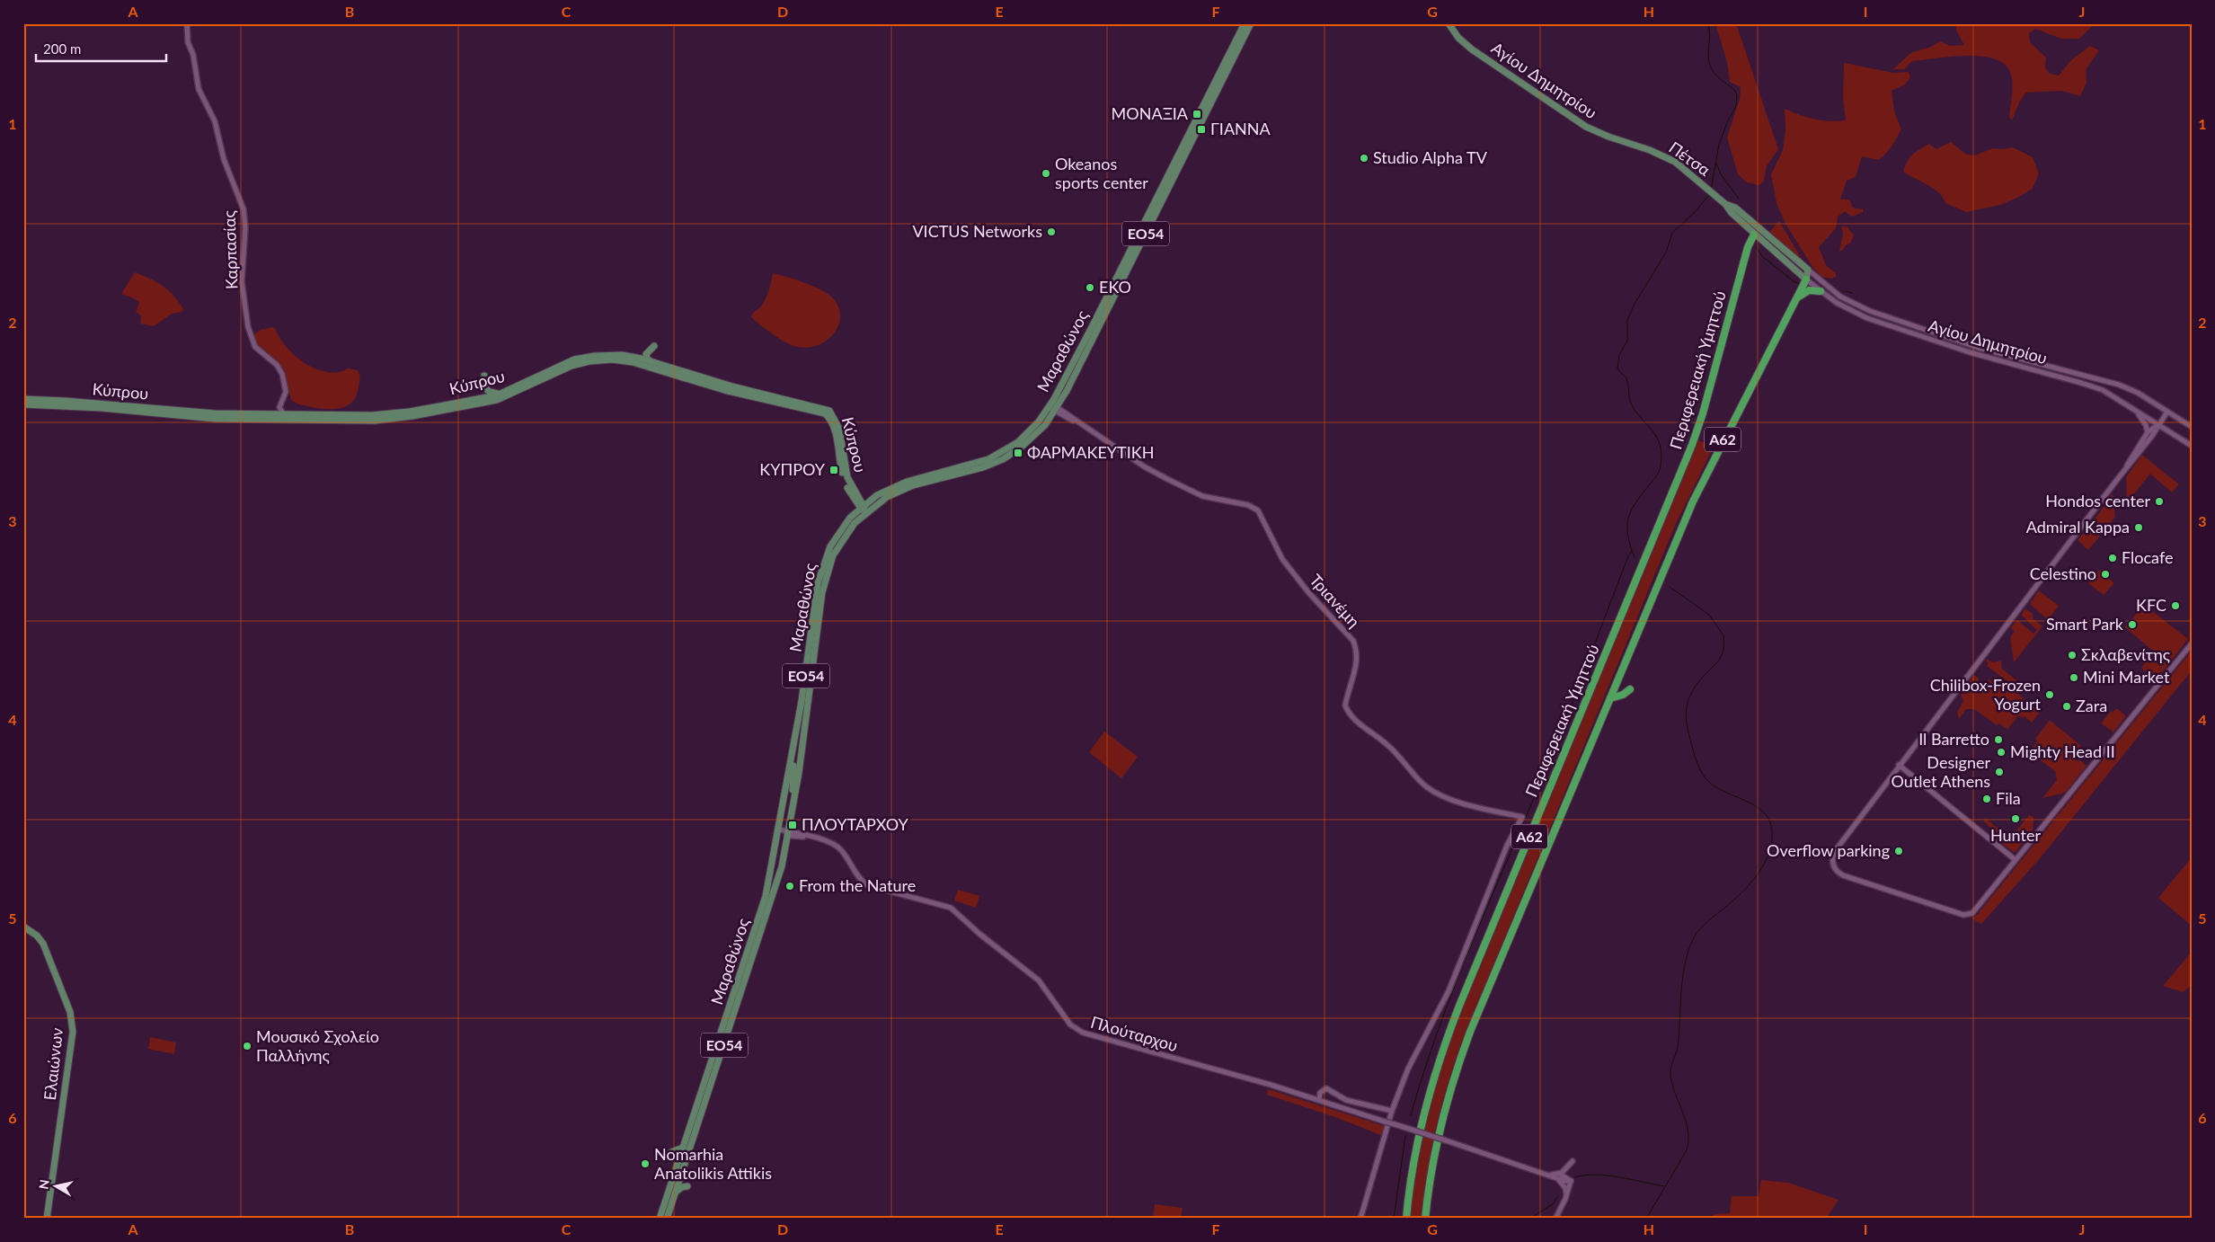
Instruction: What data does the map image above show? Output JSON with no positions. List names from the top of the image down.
{
  "streets": {
    "highway": ["Περιφερειακή Υμηττού", "Α62"],
    "main road": [
      "Αγίου Δημητρίου",
      "Πέτσα",
      "ΕΟ54",
      "Μαραθώνος",
      "Κύπρου",
      "Ελαιώνων"
    ],
    "street": ["Καρπασίας", "Τριανέμη", "Πλούταρχου"]
  },
  "crossings": [
    ["Αγίου Δημητρίου", "Πέτσα"],
    ["Πέτσα", "Περιφερειακή Υμηττού"],
    ["Καρπασίας", "Κύπρου"],
    ["Μαραθώνος", "Κύπρου"],
    ["Μαραθώνος", "Τριανέμη"],
    ["Μαραθώνος", "Πλούταρχου"]
  ],
  "places": {
    "transit": [
      "ΜΟΝΑΞΙΑ",
      "ΓΙΑΝΝΑ",
      "ΦΑΡΜΑΚΕΥΤΙΚΗ",
      "ΚΥΠΡΟΥ",
      "ΠΛΟΥΤΑΡΧΟΥ"
    ],
    "other": [
      "Studio Alpha TV",
      "Okeanos sports center",
      "VICTUS Networks",
      "EKO",
      "Hondos center",
      "Admiral Kappa",
      "Flocafe",
      "Celestino",
      "KFC",
      "Smart Park",
      "Σκλαβενίτης",
      "Mini Market",
      "Chilibox-Frozen Yogurt",
      "Zara",
      "Il Barretto",
      "Mighty Head II",
      "Designer Outlet Athens",
      "Fila",
      "Hunter",
      "Overflow parking",
      "From the Nature",
      "Μουσικό Σχολείο Παλλήνης",
      "Nomarhia Anatolikis Attikis"
    ]
  },
  "scale_bar": "200 m",
  "north": "left",
  "grid": {
    "columns": [
      "A",
      "B",
      "C",
      "D",
      "E",
      "F",
      "G",
      "H",
      "I",
      "J"
    ],
    "rows": [
      "1",
      "2",
      "3",
      "4",
      "5",
      "6"
    ]
  }
}
